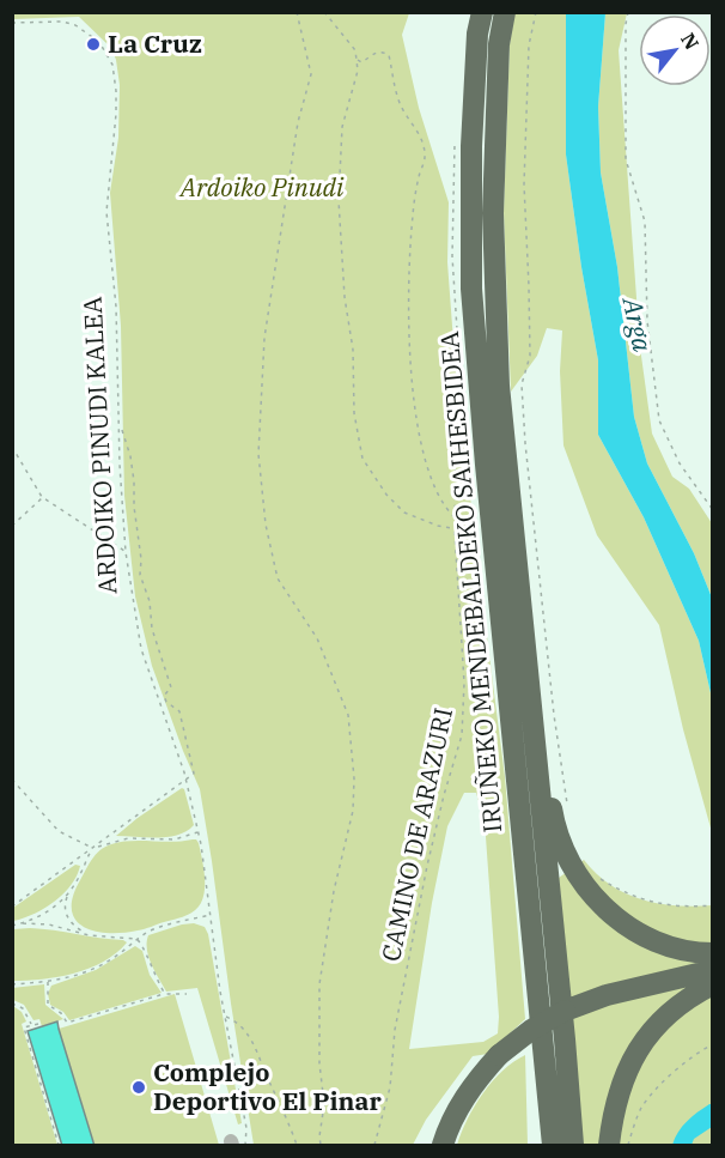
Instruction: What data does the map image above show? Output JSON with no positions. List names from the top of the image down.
{
  "streets": {
    "highway": ["IRUÑEKO MENDEBALDEKO SAIHESBIDEA"],
    "path": ["ARDOIKO PINUDI KALEA", "CAMINO DE ARAZURI"]
  },
  "water": ["Arga"],
  "parks": ["Ardoiko Pinudi"],
  "places": ["La Cruz", "Complejo Deportivo El Pinar"],
  "north": "top right"
}
